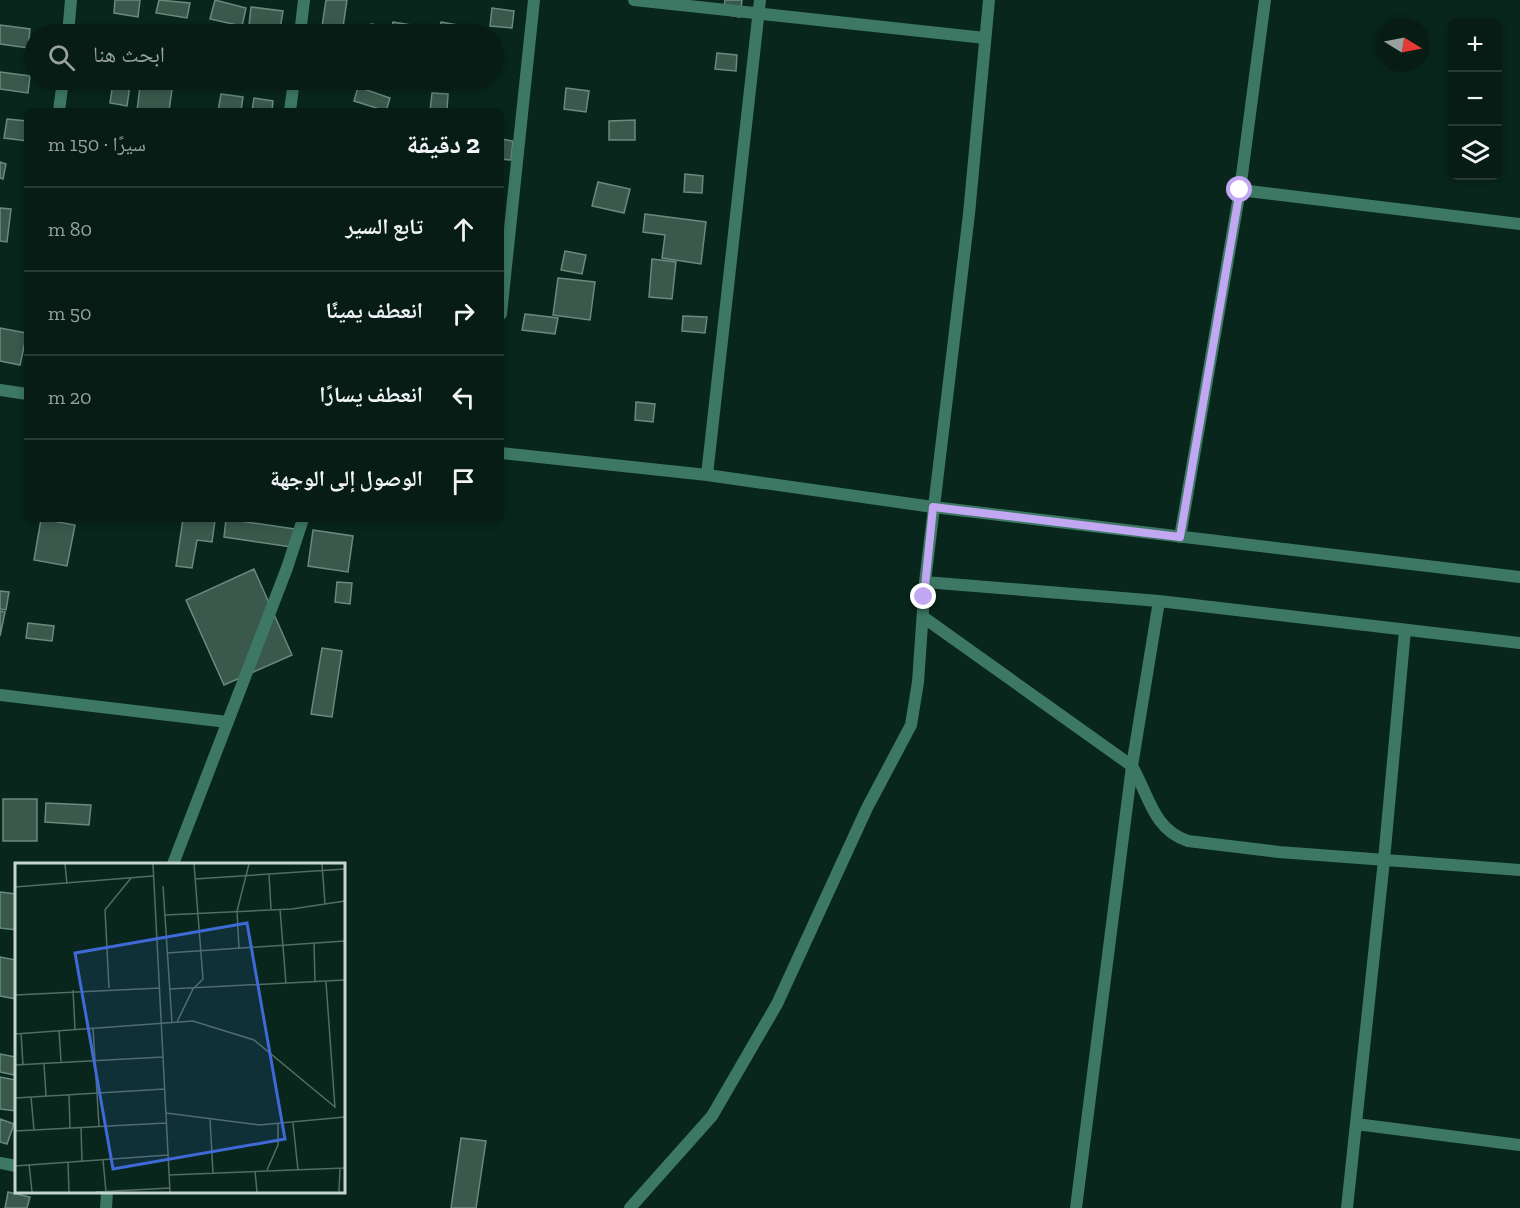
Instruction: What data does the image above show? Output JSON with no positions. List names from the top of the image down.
{
  "north": "right",
  "page": {
    "map_buttons": ["+", "−"],
    "search": "ابحث هنا",
    "heading": ["2 دقيقة", "سيرًا · 150 m"],
    "list": [
      ["تابع السير", "80 m"],
      ["انعطف يمينًا", "50 m"],
      ["انعطف يسارًا", "20 m"],
      "الوصول إلى الوجهة"
    ]
  }
}
